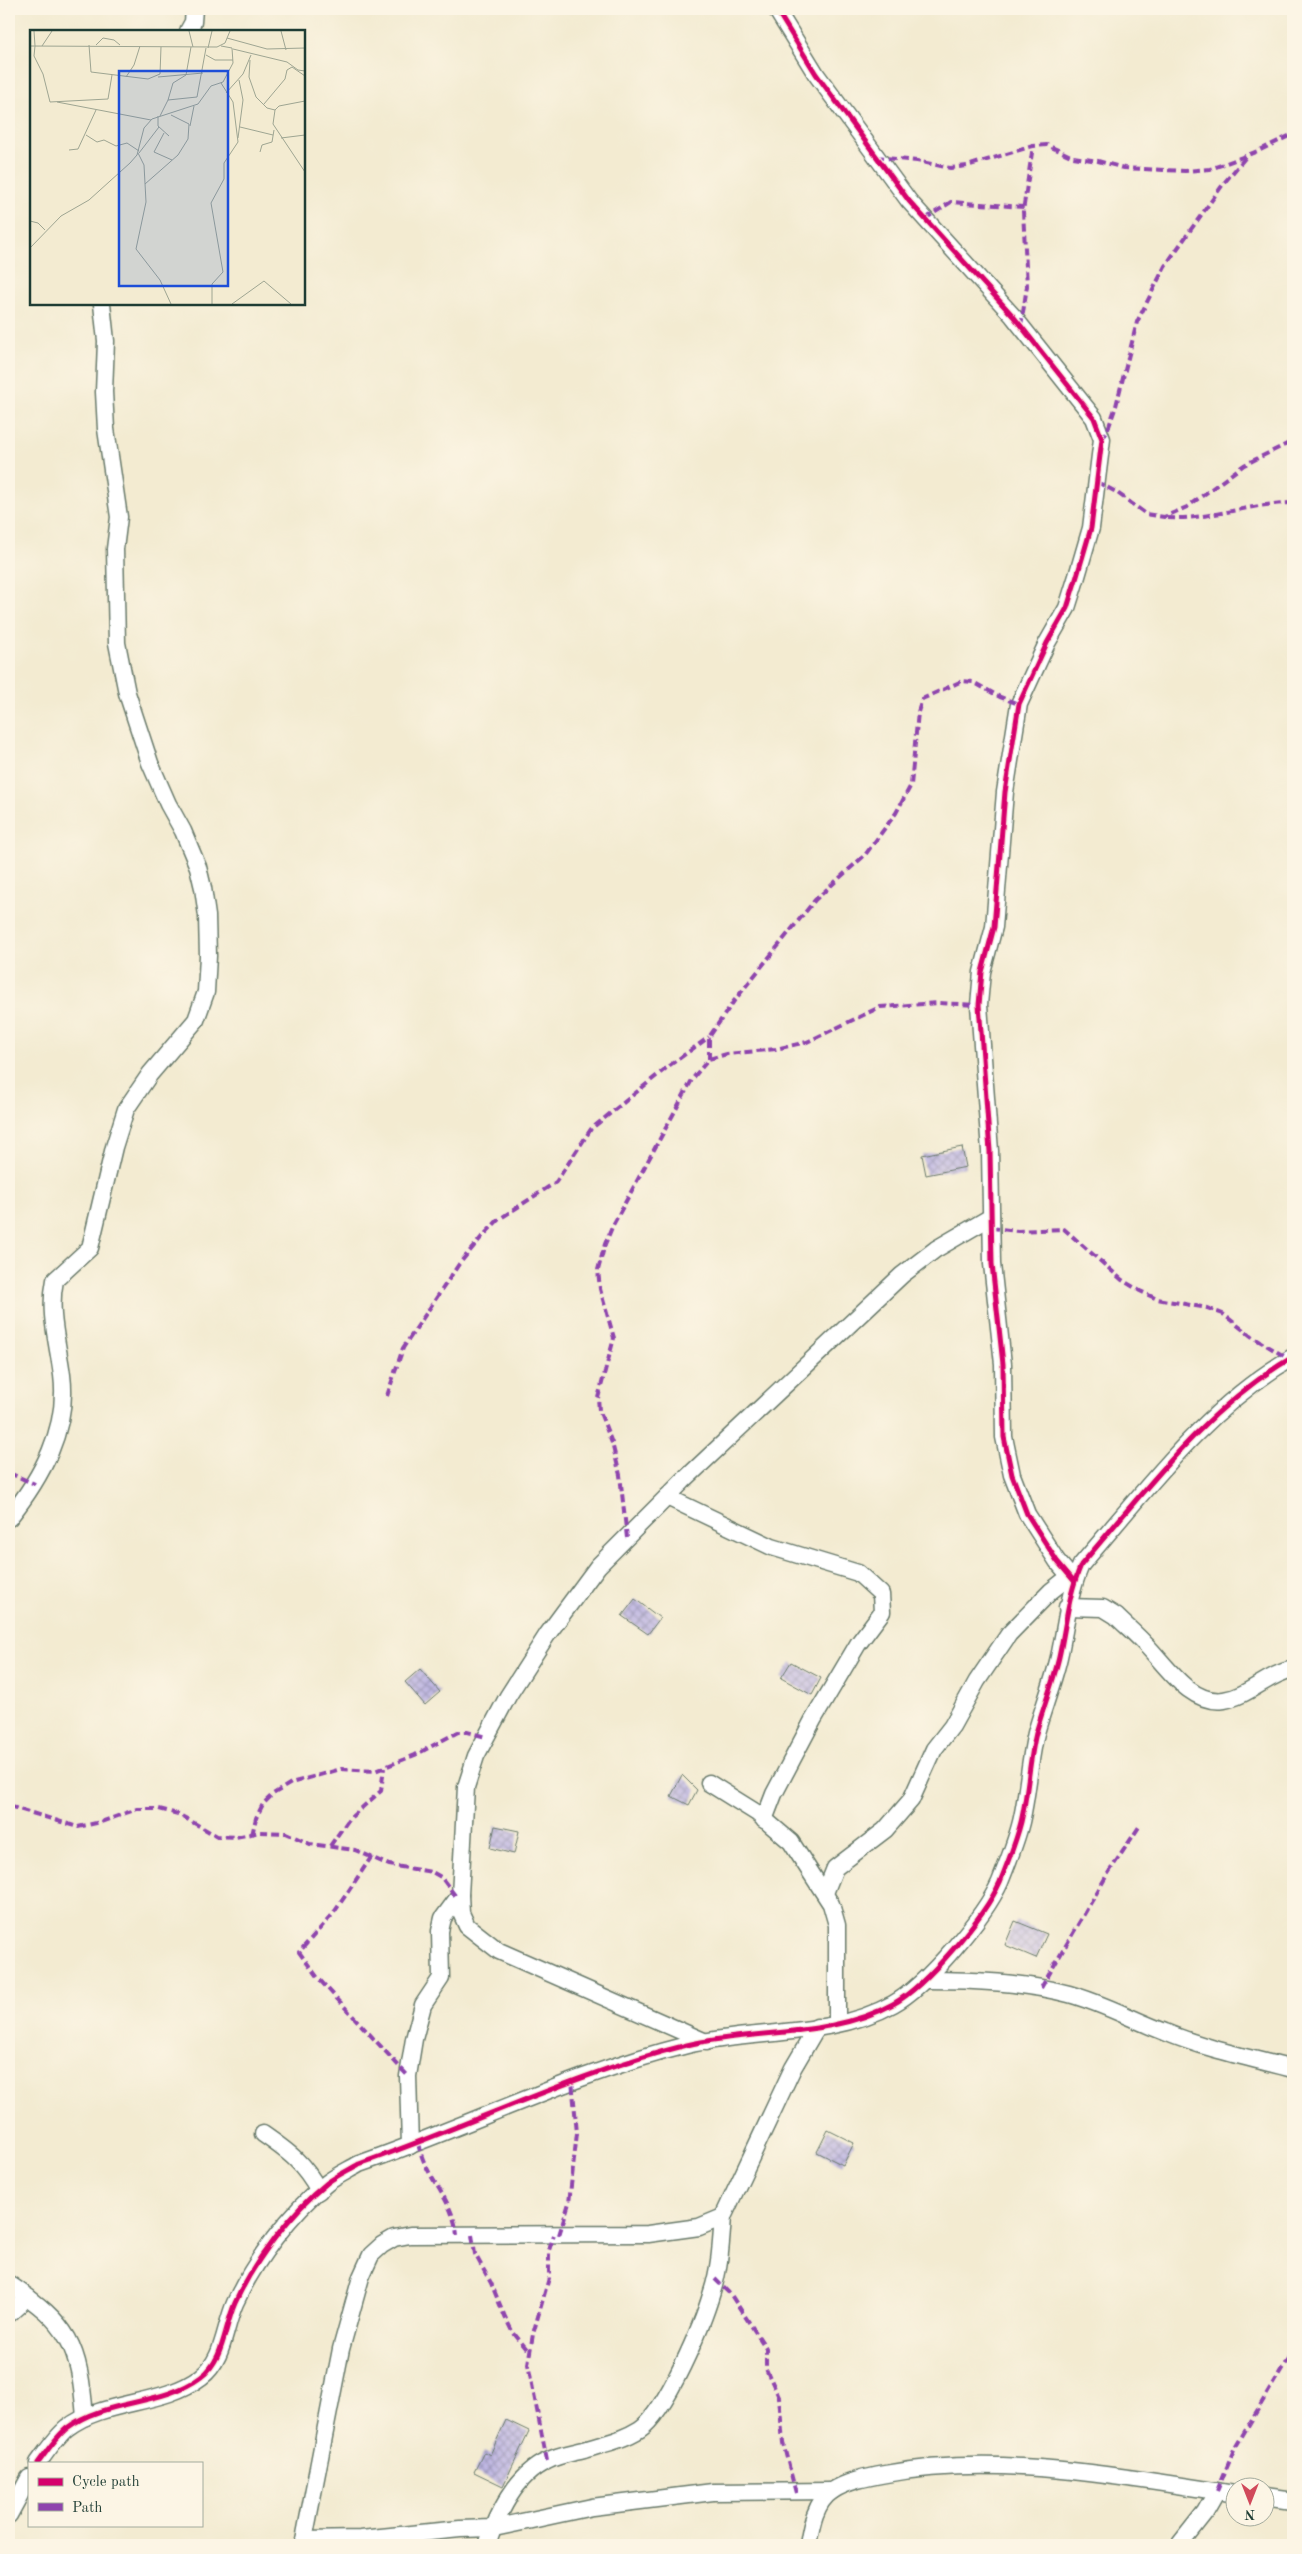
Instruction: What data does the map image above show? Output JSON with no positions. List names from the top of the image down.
{
  "legend": ["Cycle path", "Path"],
  "north": "bottom"
}
